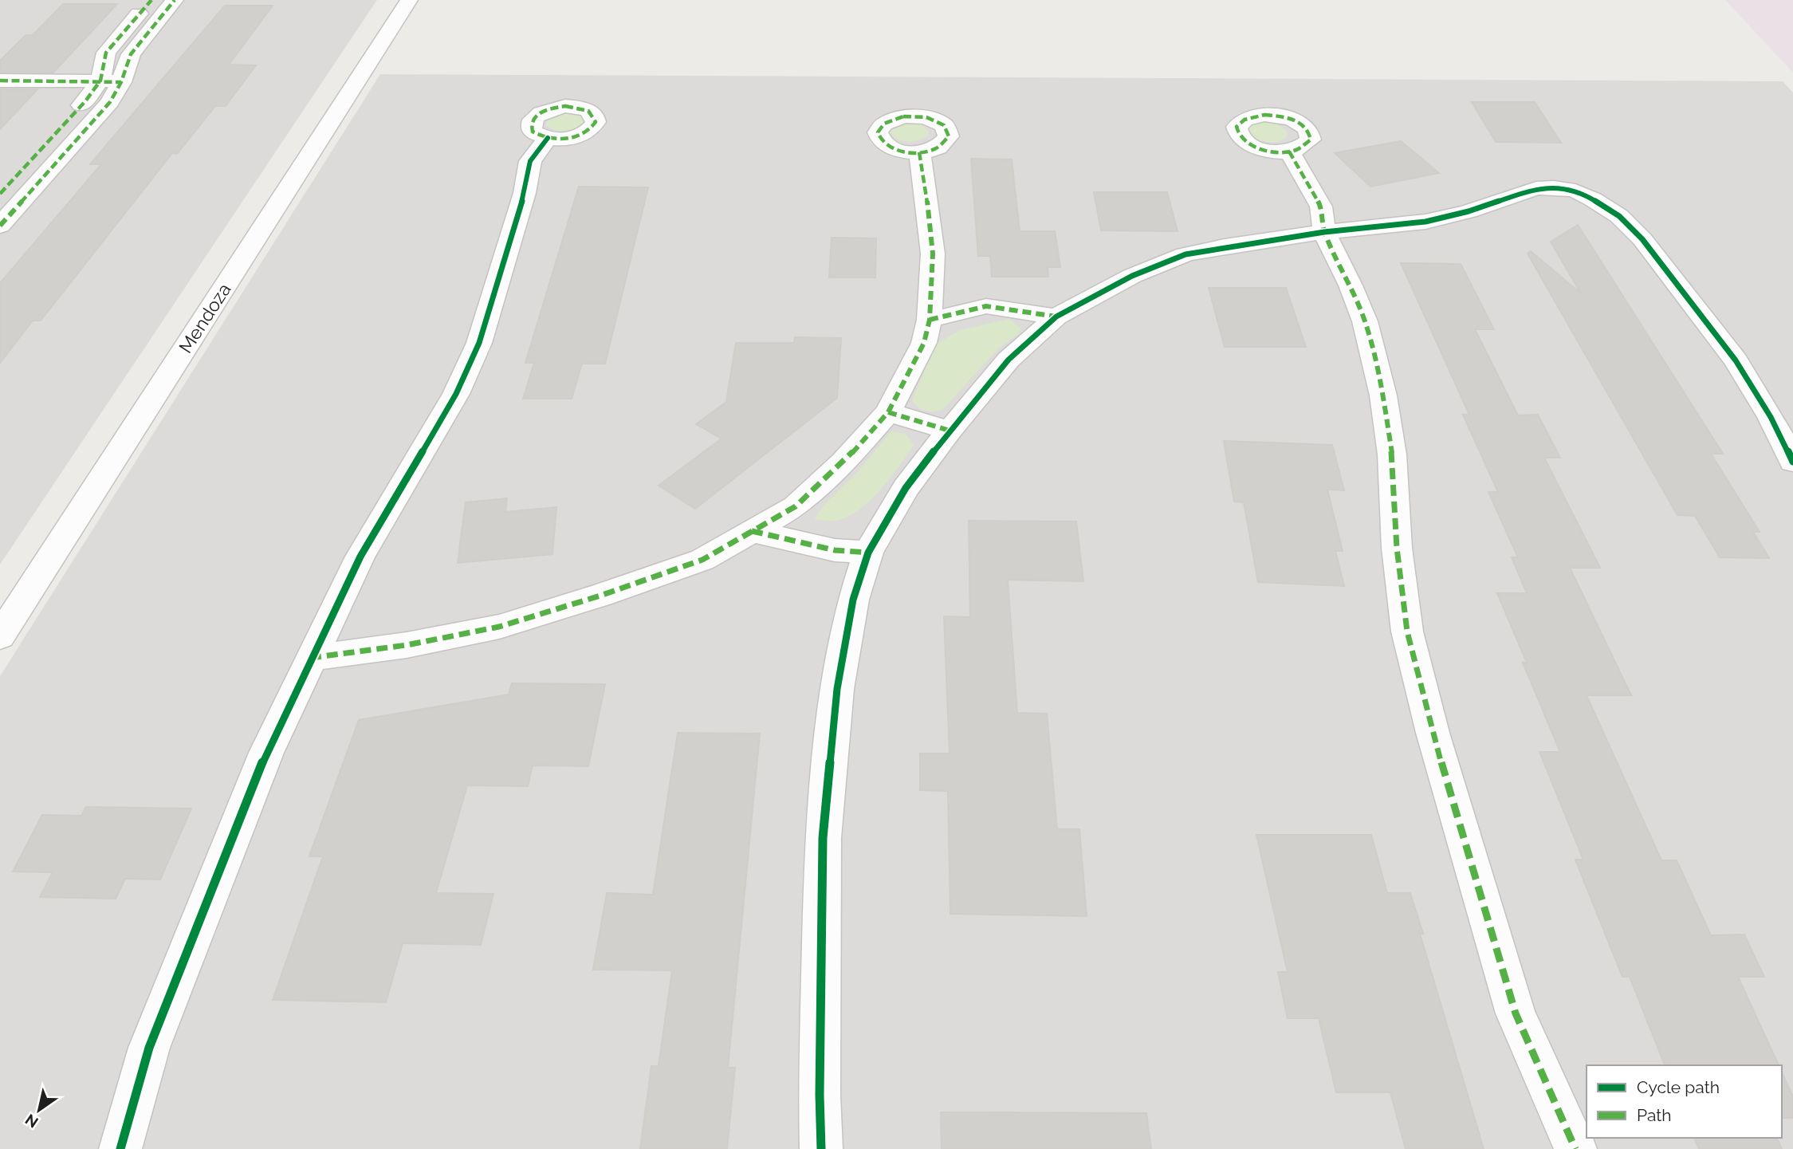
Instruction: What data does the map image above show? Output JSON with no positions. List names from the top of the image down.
{
  "streets": {
    "street": ["Mendoza"]
  },
  "legend": ["Cycle path", "Path"],
  "north": "bottom left"
}
